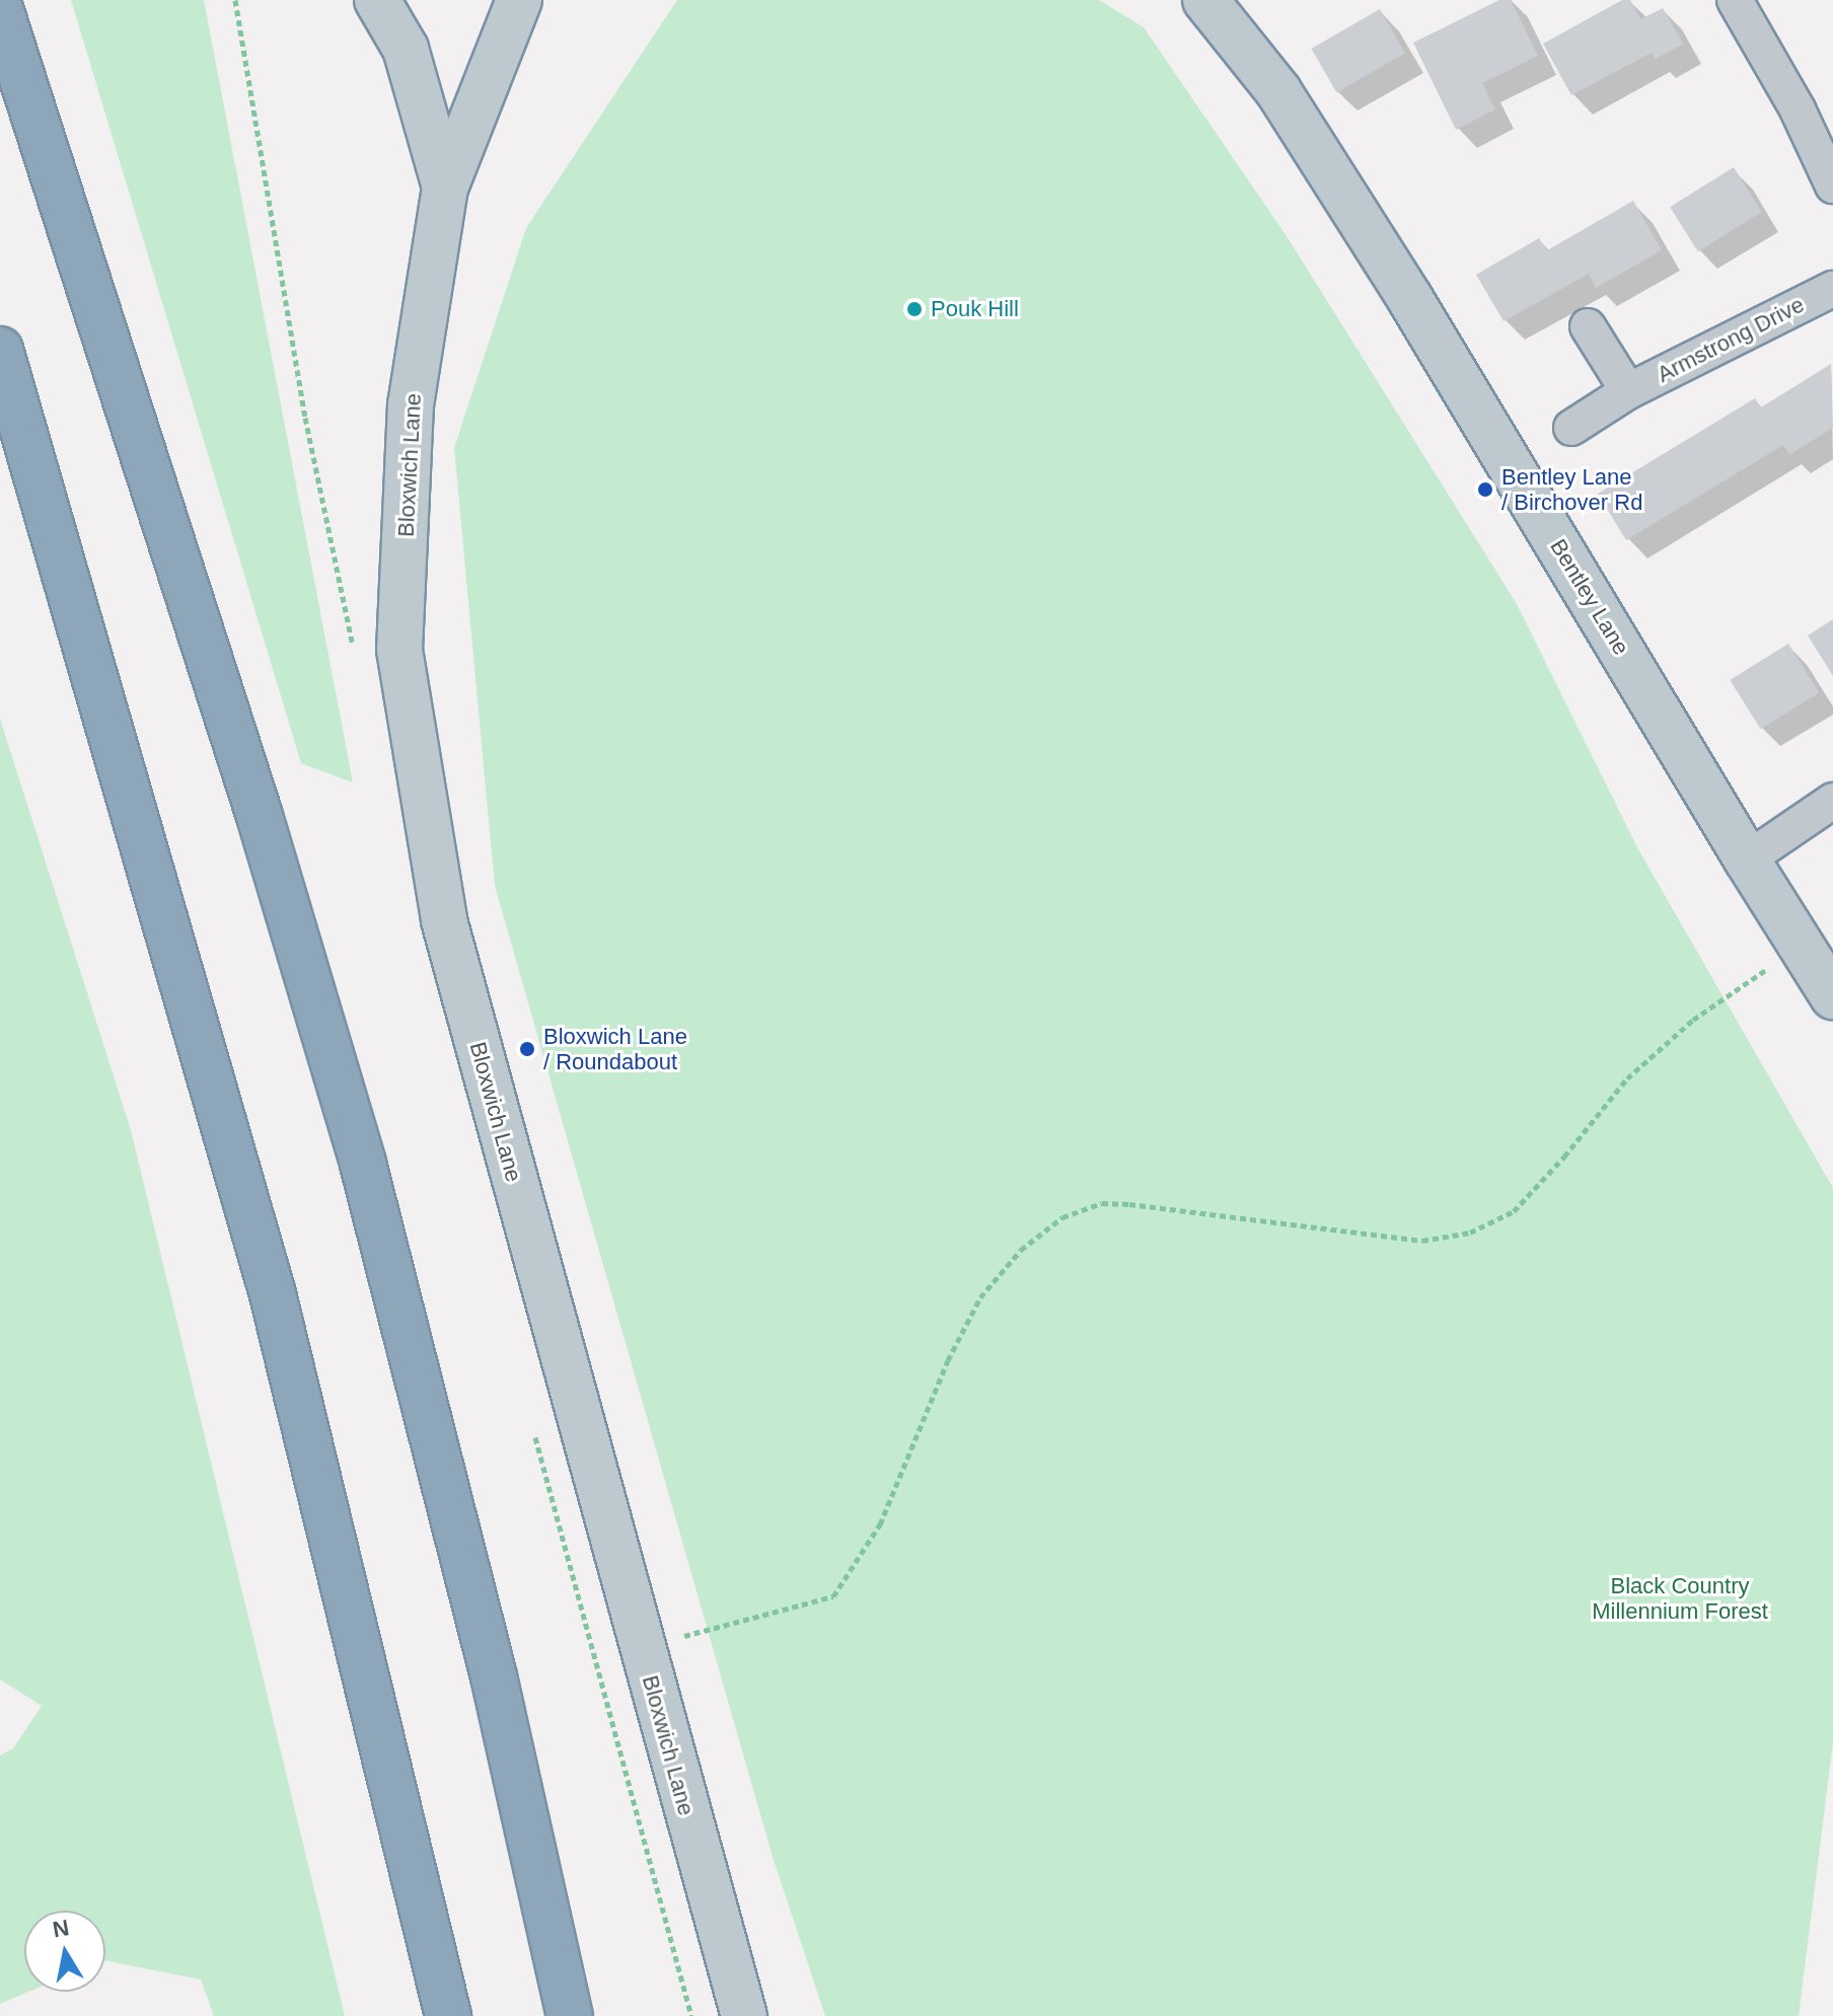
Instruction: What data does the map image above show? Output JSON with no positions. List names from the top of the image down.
{
  "streets": {
    "street": ["Armstrong Drive", "Bloxwich Lane", "Bentley Lane"]
  },
  "parks": ["Black Country Millennium Forest"],
  "places": ["Pouk Hill", "Bentley Lane / Birchover Rd", "Bloxwich Lane / Roundabout"],
  "north": "top"
}
